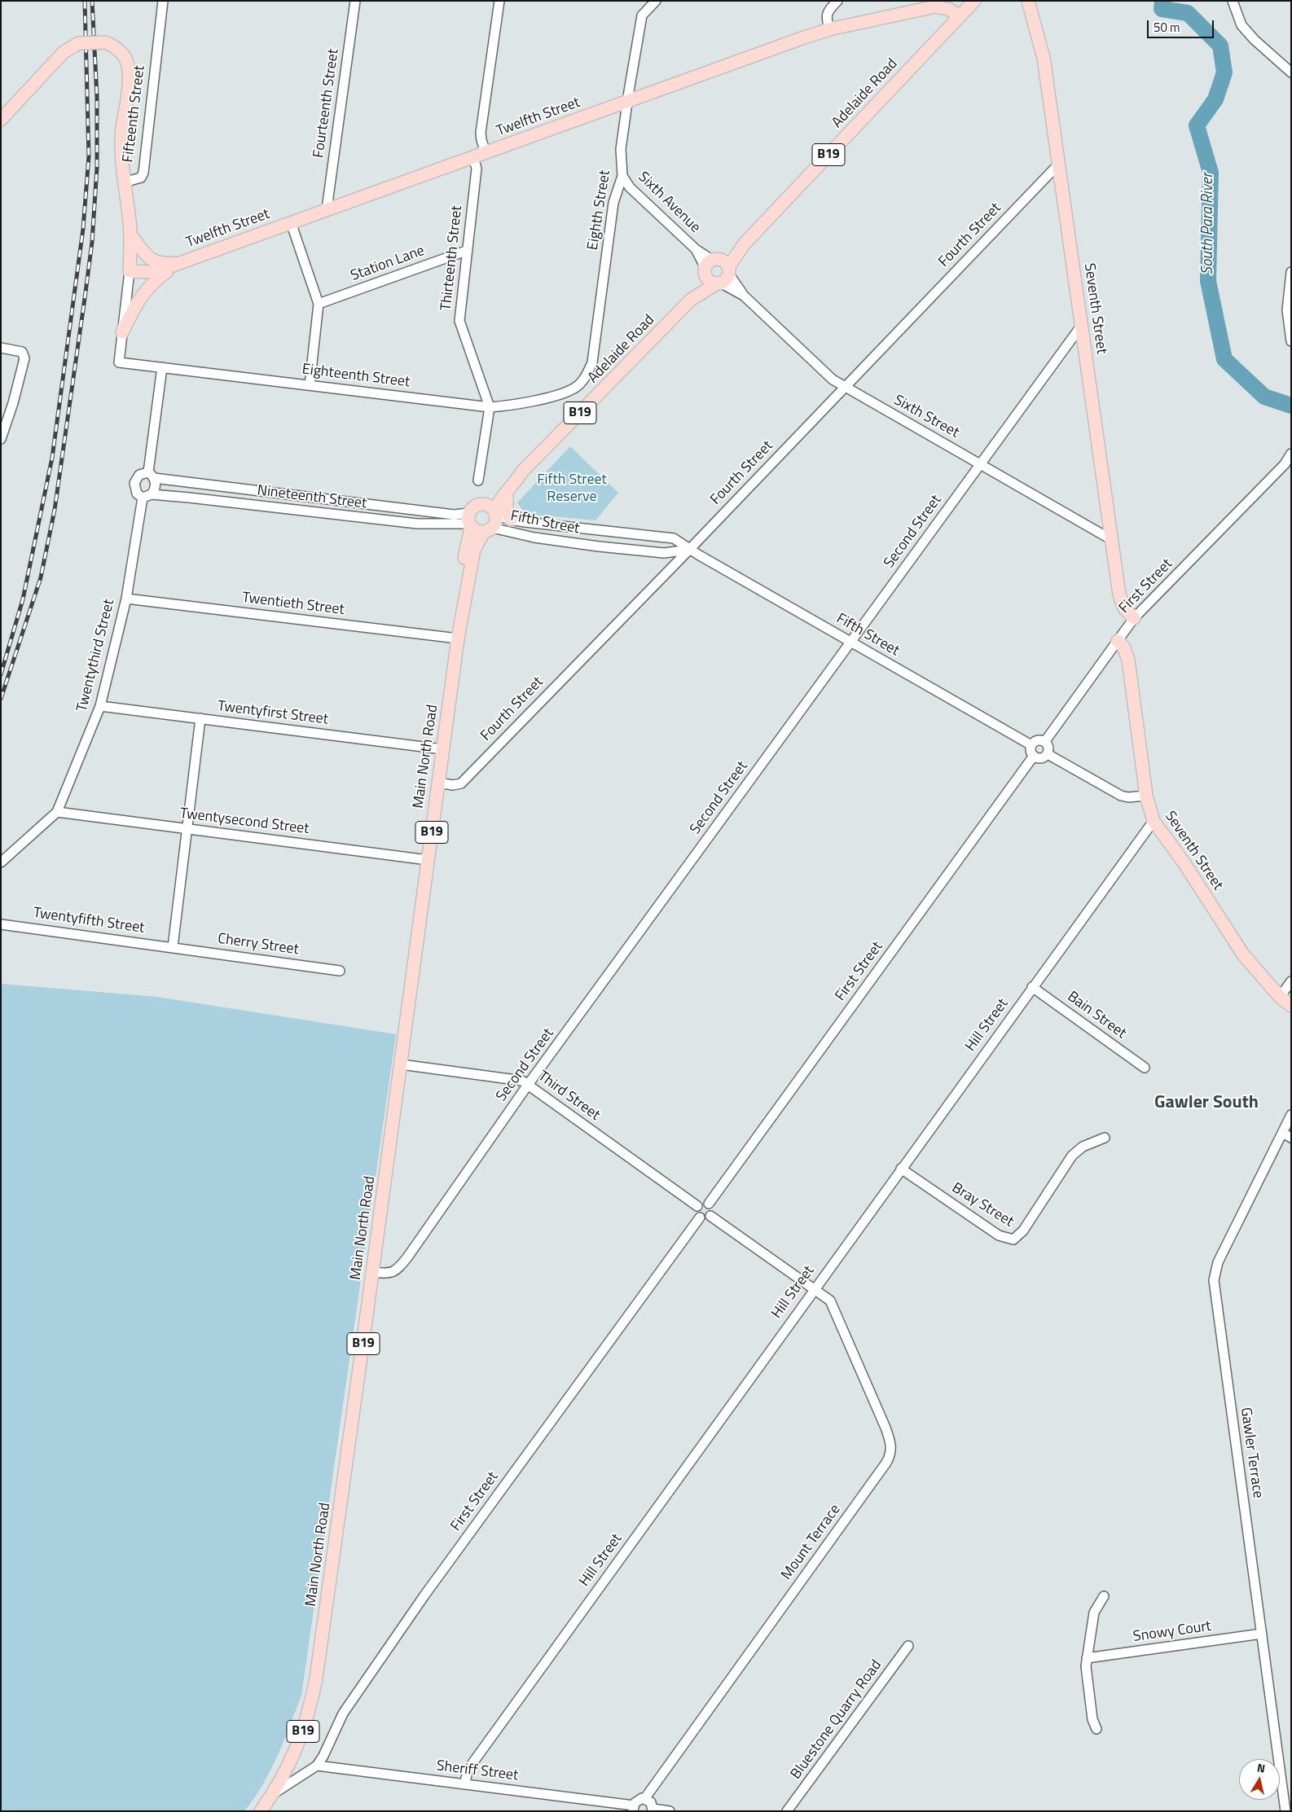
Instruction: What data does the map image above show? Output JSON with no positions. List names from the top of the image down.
{
  "streets": {
    "main road": [
      "Adelaide Road",
      "Fifteenth Street",
      "Twelfth Street",
      "B19",
      "Seventh Street",
      "Main North Road"
    ],
    "street": [
      "Fourteenth Street",
      "Sixth Avenue",
      "Eighth Street",
      "Fourth Street",
      "Thirteenth Street",
      "Station Lane",
      "Eighteenth Street",
      "Sixth Street",
      "Nineteenth Street",
      "Fifth Street",
      "Second Street",
      "First Street",
      "Twentieth Street",
      "Twentythird Street",
      "Twentyfirst Street",
      "Twentysecond Street",
      "Twentyfifth Street",
      "Cherry Street",
      "Bain Street",
      "Hill Street",
      "Third Street",
      "Bray Street",
      "Gawler Terrace",
      "Mount Terrace",
      "Snowy Court",
      "Bluestone Quarry Road",
      "Sheriff Street"
    ]
  },
  "crossings": [
    ["Adelaide Road", "Twelfth Street"],
    ["Adelaide Road", "B19"],
    ["Adelaide Road", "Sixth Avenue"],
    ["Adelaide Road", "Sixth Street"],
    ["Adelaide Road", "Nineteenth Street"],
    ["Adelaide Road", "Fifth Street"],
    ["Fourteenth Street", "Twelfth Street"],
    ["Fifteenth Street", "Twelfth Street"],
    ["Fifteenth Street", "Eighteenth Street"],
    ["Twelfth Street", "Eighth Street"],
    ["Twelfth Street", "Thirteenth Street"],
    ["B19", "Nineteenth Street"],
    ["B19", "Fifth Street"],
    ["B19", "Twentieth Street"],
    ["B19", "Main North Road"],
    ["Sixth Avenue", "Eighth Street"],
    ["Sixth Avenue", "Sixth Street"],
    ["Eighth Street", "Eighteenth Street"],
    ["Fourth Street", "Seventh Street"],
    ["Fourth Street", "Sixth Street"],
    ["Fourth Street", "Fifth Street"],
    ["Fourth Street", "Main North Road"],
    ["Thirteenth Street", "Station Lane"],
    ["Thirteenth Street", "Eighteenth Street"],
    ["Seventh Street", "Sixth Street"],
    ["Seventh Street", "Second Street"],
    ["Seventh Street", "First Street"],
    ["Seventh Street", "Hill Street"],
    ["Sixth Street", "Second Street"],
    ["Nineteenth Street", "Fifth Street"],
    ["Nineteenth Street", "Twentythird Street"],
    ["Fifth Street", "Second Street"],
    ["Fifth Street", "First Street"],
    ["Second Street", "Main North Road"],
    ["Second Street", "Third Street"],
    ["First Street", "Main North Road"],
    ["First Street", "Third Street"],
    ["First Street", "Sheriff Street"],
    ["Twentieth Street", "Twentythird Street"],
    ["Twentieth Street", "Main North Road"],
    ["Twentythird Street", "Twentyfirst Street"],
    ["Twentythird Street", "Twentysecond Street"],
    ["Twentyfirst Street", "Main North Road"],
    ["Main North Road", "Twentysecond Street"],
    ["Main North Road", "Third Street"],
    ["Twentyfifth Street", "Cherry Street"],
    ["Bain Street", "Hill Street"],
    ["Hill Street", "Bray Street"],
    ["Hill Street", "Mount Terrace"],
    ["Hill Street", "Sheriff Street"],
    ["Gawler Terrace", "Snowy Court"],
    ["Mount Terrace", "Sheriff Street"]
  ],
  "districts": ["Gawler South"],
  "water": ["South Para River"],
  "parks": ["Fifth Street Reserve"],
  "scale_bar": "50 m",
  "north": "top"
}
